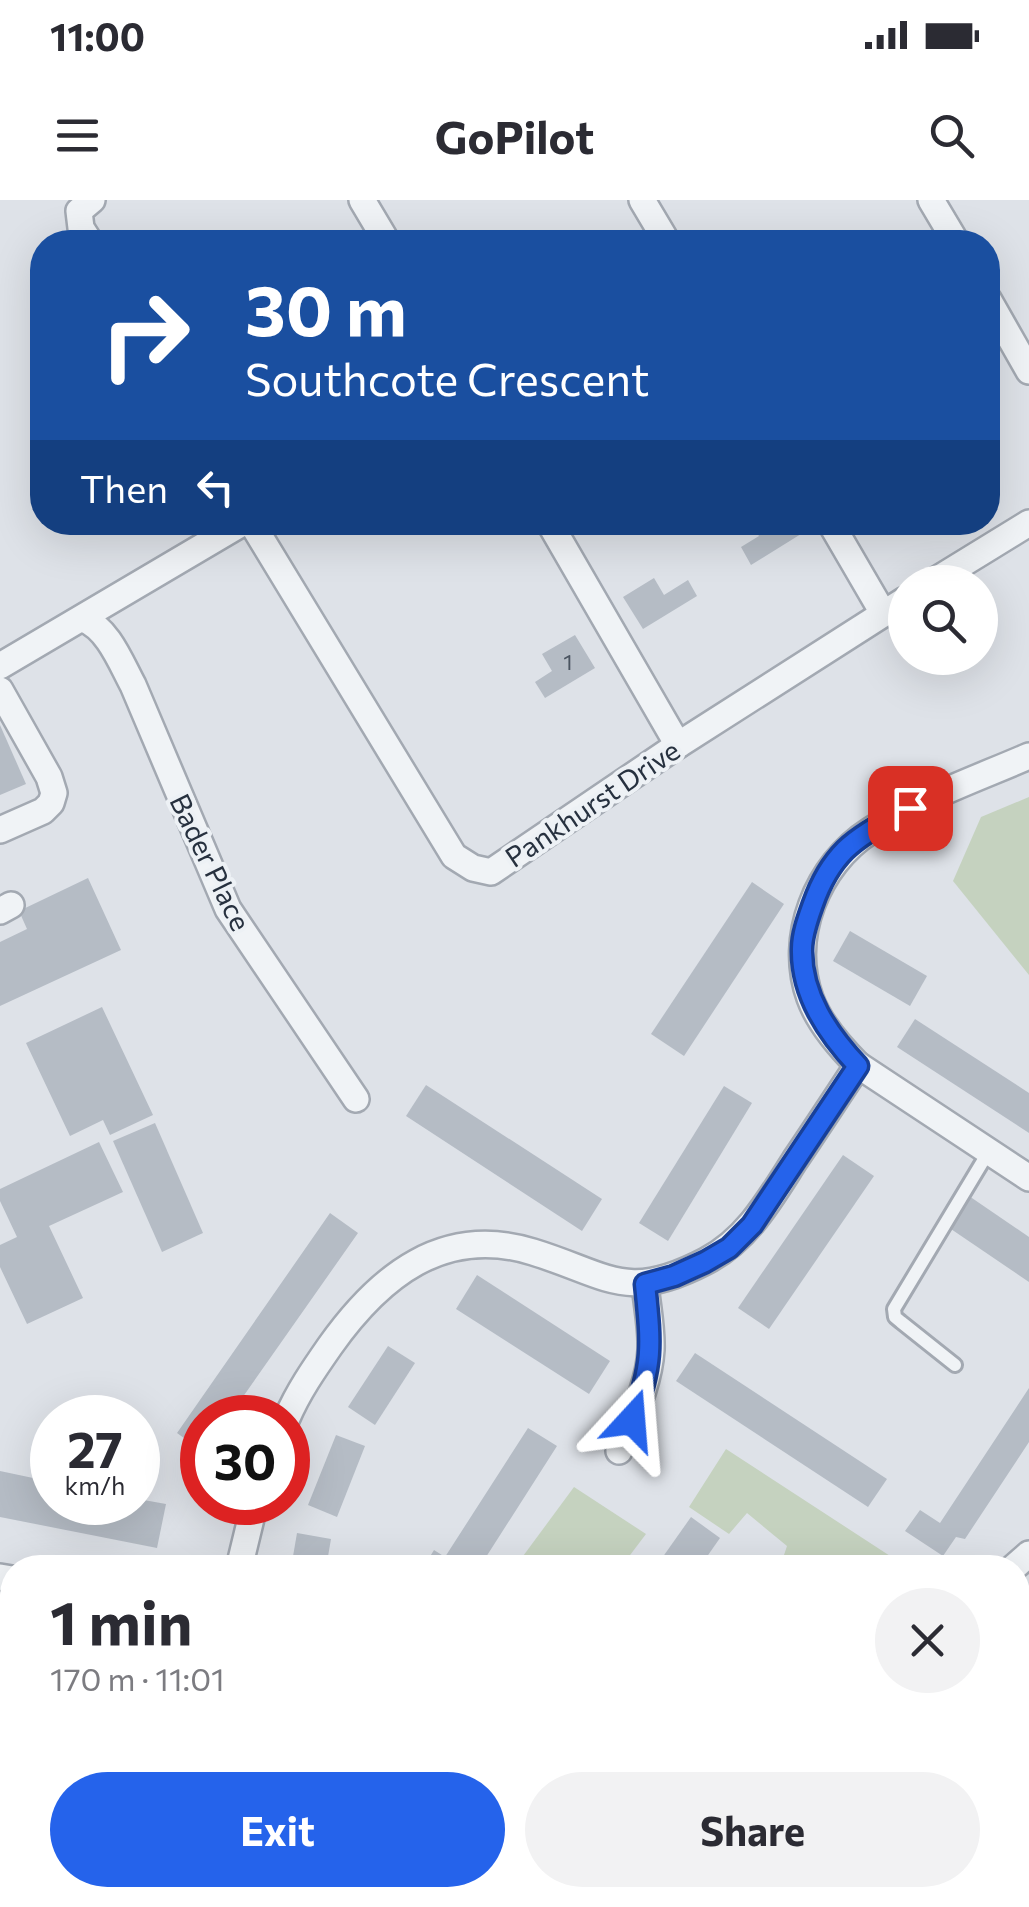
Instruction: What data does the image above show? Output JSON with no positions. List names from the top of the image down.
{
  "streets": {
    "street": ["Pankhurst Drive", "Bader Place"]
  },
  "house_numbers": ["1"],
  "page": {
    "status": "11:00",
    "header": "GoPilot",
    "turn": ["30 m", "Southcote Crescent"],
    "then": "Then",
    "speed": "27 km/h",
    "limit": "30",
    "heading": ["1 min", "170 m · 11:01"],
    "buttons": ["Exit", "Share"]
  }
}
